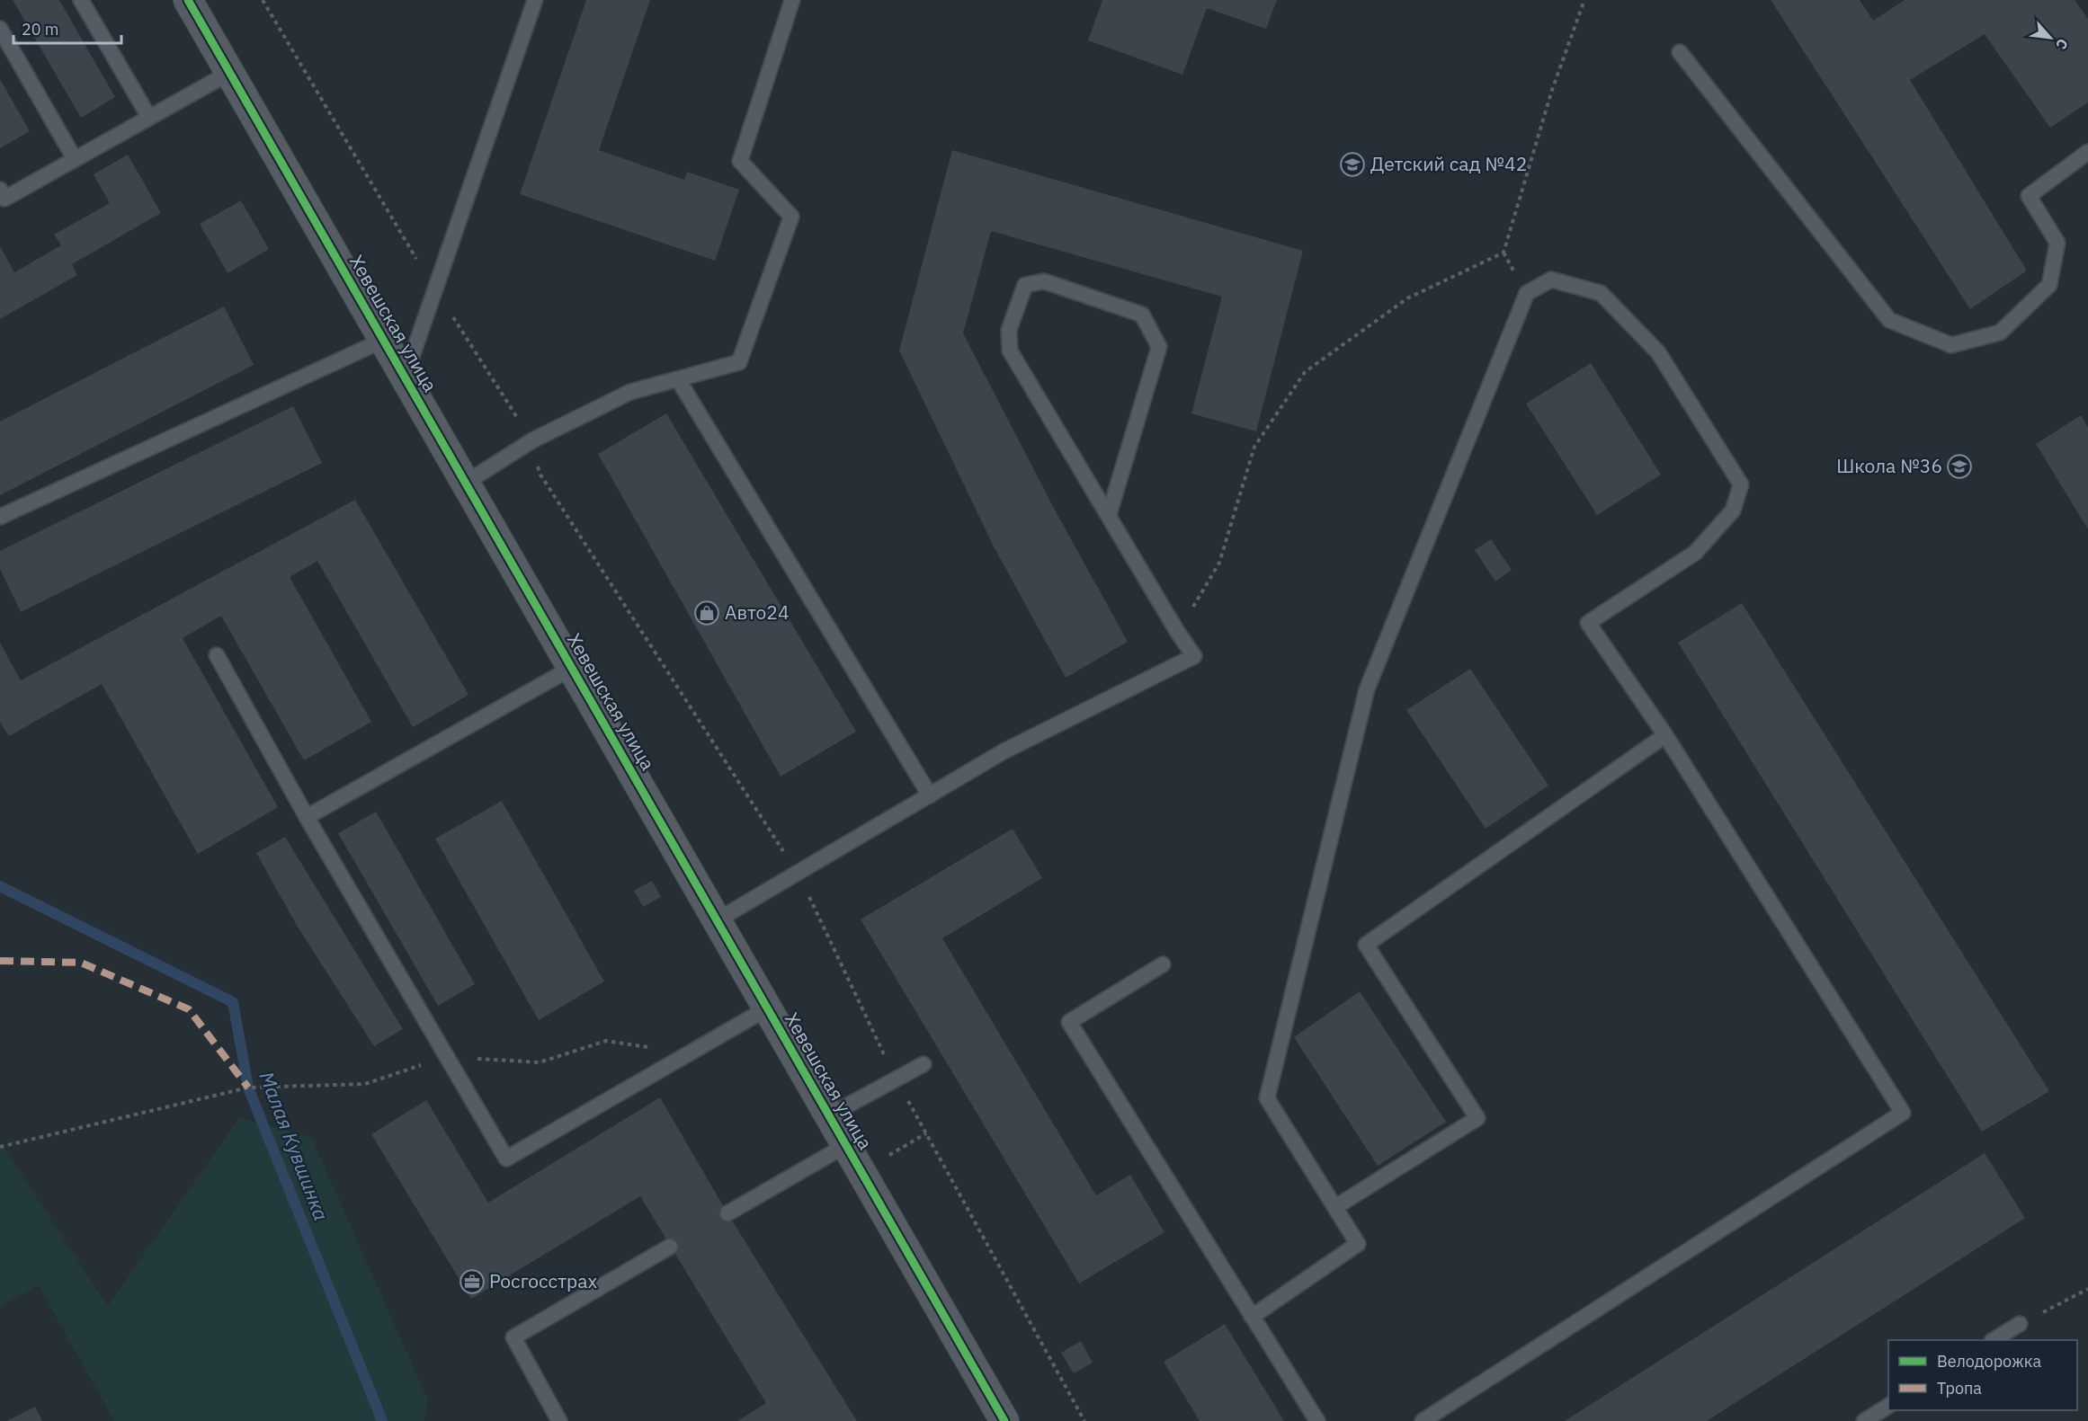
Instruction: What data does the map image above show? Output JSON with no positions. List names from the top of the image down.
{
  "streets": {
    "street": ["Хевешская улица"]
  },
  "water": ["Малая Кувшинка"],
  "places": {
    "school or university": ["Детский сад №42", "Школа №36"],
    "shop": ["Авто24"],
    "office": ["Росгосстрах"]
  },
  "legend": ["Велодорожка", "Тропа"],
  "scale_bar": "20 m",
  "north": "bottom right"
}
